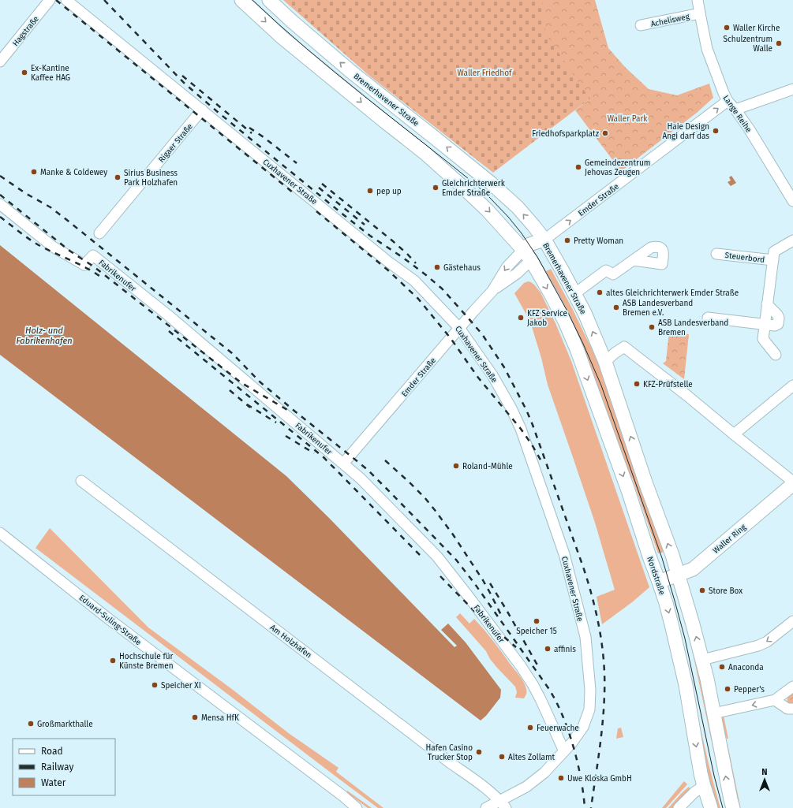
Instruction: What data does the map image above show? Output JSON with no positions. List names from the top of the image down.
{
  "streets": {
    "main road": [
      "Bremerhavener Straße",
      "Emder Straße",
      "Waller Ring",
      "Nordstraße"
    ],
    "street": [
      "Achelisweg",
      "Hagstraße",
      "Lange Reihe",
      "Rigaer Straße",
      "Cuxhavener Straße",
      "Steuerbord",
      "Fabrikenufer",
      "Eduard-Suling-Straße",
      "Am Holzhafen"
    ]
  },
  "crossings": [
    ["Achelisweg", "Lange Reihe"],
    ["Bremerhavener Straße", "Emder Straße"],
    ["Lange Reihe", "Emder Straße"],
    ["Rigaer Straße", "Cuxhavener Straße"],
    ["Cuxhavener Straße", "Emder Straße"],
    ["Cuxhavener Straße", "Fabrikenufer"],
    ["Cuxhavener Straße", "Am Holzhafen"],
    ["Emder Straße", "Fabrikenufer"],
    ["Emder Straße", "Nordstraße"],
    ["Waller Ring", "Nordstraße"]
  ],
  "one_way": ["Emder Straße"],
  "water": ["Holz- und Fabrikenhafen"],
  "parks": ["Waller Friedhof", "Waller Park"],
  "places": [
    "Waller Kirche",
    "Schulzentrum Walle",
    "Ex-Kantine Kaffee HAG",
    "Haie Design Angi darf das",
    "Friedhofsparkplatz",
    "Gemeindezentrum Jehovas Zeugen",
    "Manke & Coldewey",
    "Sirius Business Park Holzhafen",
    "Gleichrichterwerk Emder Straße",
    "pep up",
    "Pretty Woman",
    "Gästehaus",
    "altes Gleichrichterwerk Emder Straße",
    "ASB Landesverband Bremen e.V.",
    "KFZ Service Jakob",
    "ASB Landesverband Bremen",
    "KFZ-Prüfstelle",
    "Roland-Mühle",
    "Store Box",
    "Speicher 15",
    "affinis",
    "Hochschule für Künste Bremen",
    "Anaconda",
    "Speicher XI",
    "Pepper's",
    "Mensa HfK",
    "Großmarkthalle",
    "Feuerwache",
    "Hafen Casino Trucker Stop",
    "Altes Zollamt",
    "Uwe Kloska GmbH"
  ],
  "legend": ["Road", "Railway", "Water"],
  "north": "top"
}
